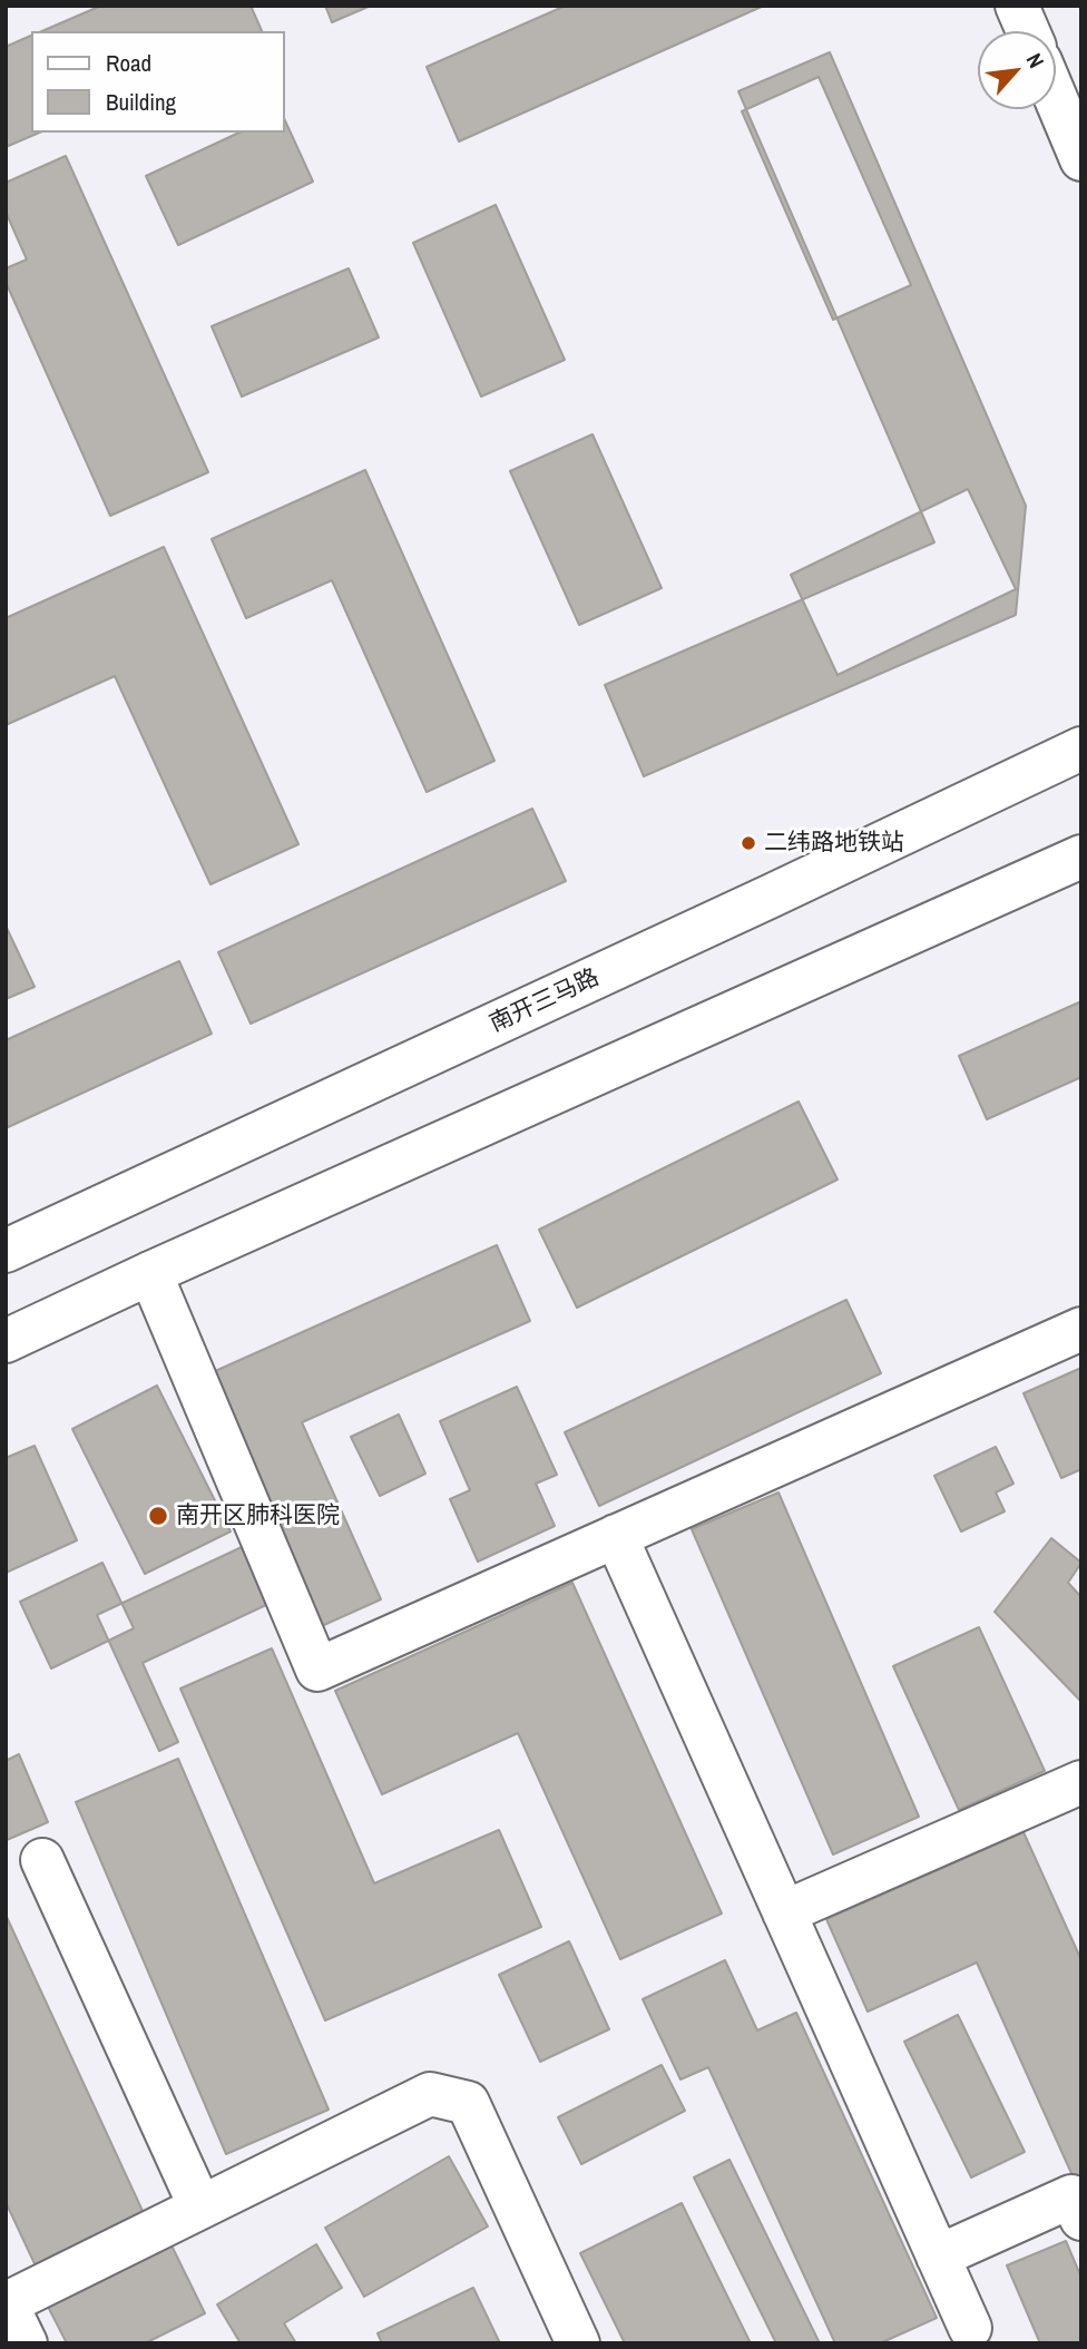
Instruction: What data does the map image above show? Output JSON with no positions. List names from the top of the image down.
{
  "streets": {
    "street": ["南开三马路"]
  },
  "places": ["二纬路地铁站", "南开区肺科医院"],
  "legend": ["Road", "Building"],
  "north": "top right"
}
